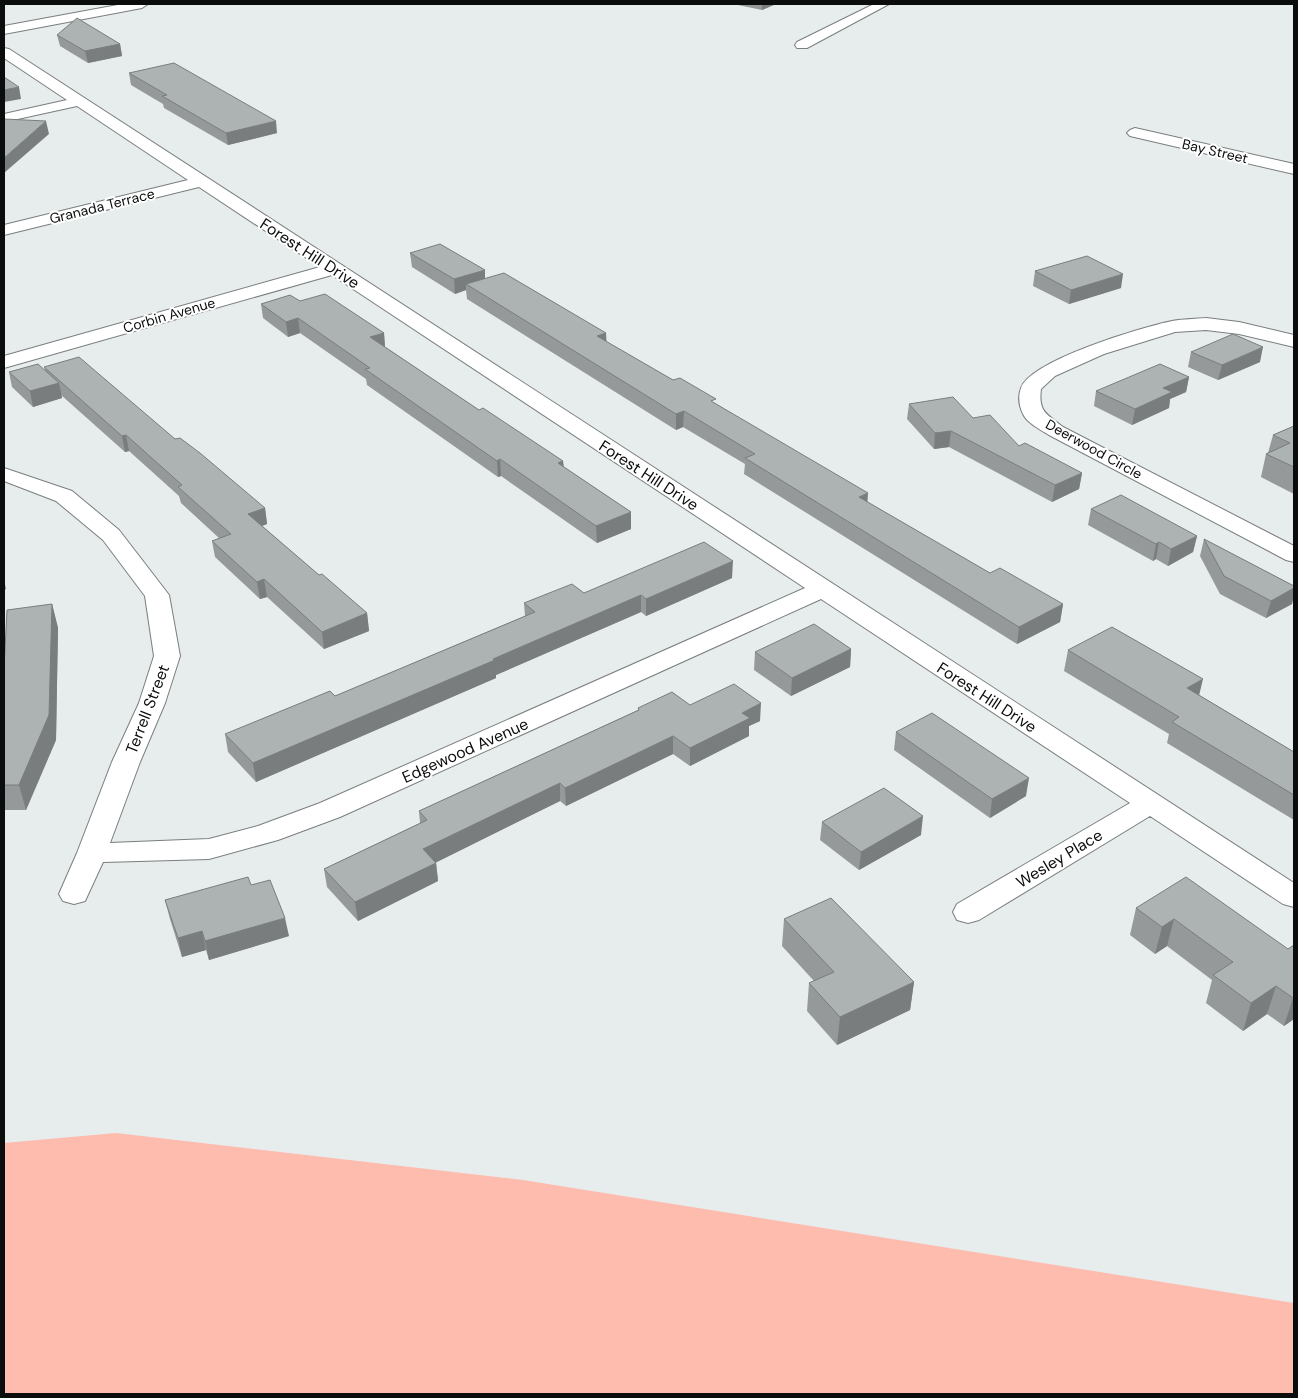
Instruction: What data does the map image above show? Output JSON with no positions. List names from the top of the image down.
{
  "streets": {
    "street": [
      "Bay Street",
      "Granada Terrace",
      "Forest Hill Drive",
      "Corbin Avenue",
      "Deerwood Circle",
      "Terrell Street",
      "Edgewood Avenue",
      "Wesley Place"
    ]
  },
  "crossings": [
    ["Granada Terrace", "Forest Hill Drive"],
    ["Forest Hill Drive", "Corbin Avenue"],
    ["Forest Hill Drive", "Edgewood Avenue"],
    ["Forest Hill Drive", "Wesley Place"],
    ["Terrell Street", "Edgewood Avenue"]
  ]
}
